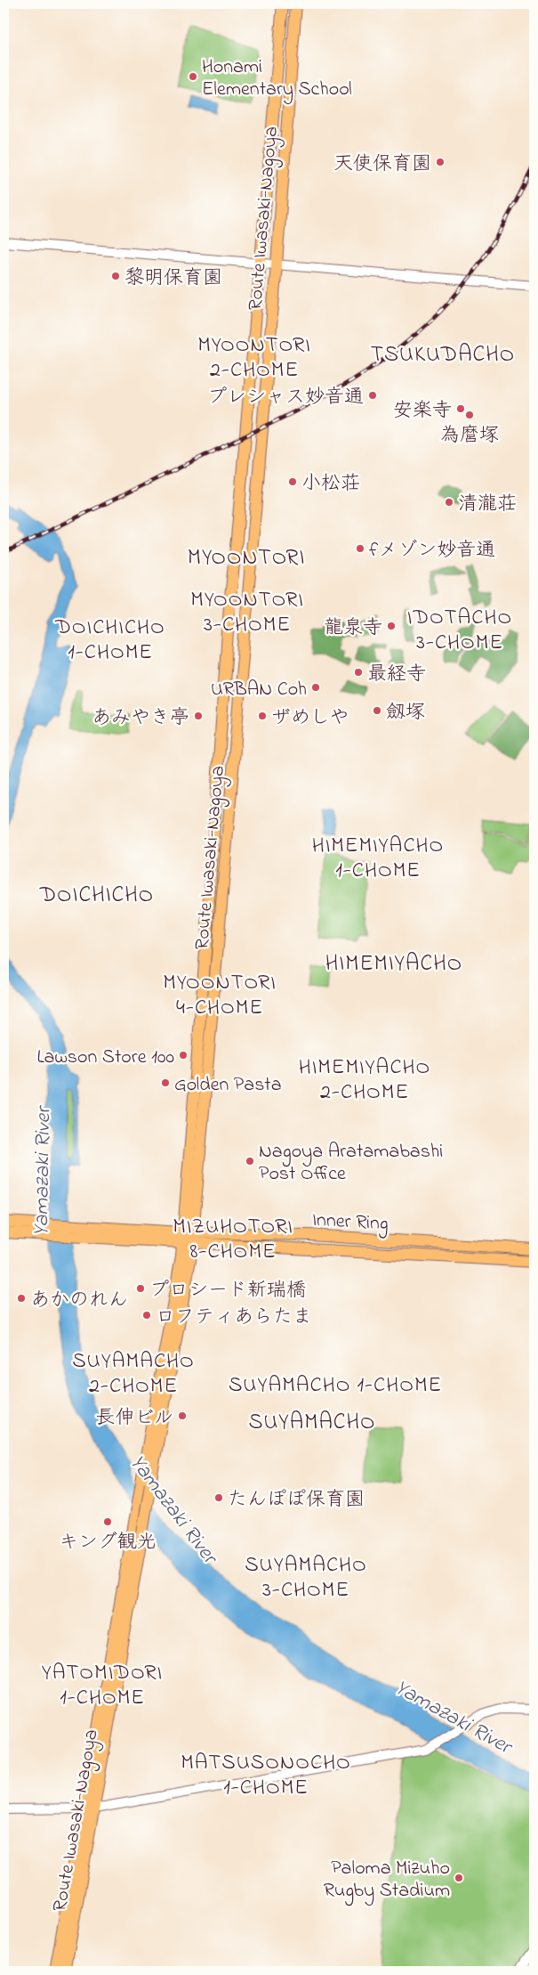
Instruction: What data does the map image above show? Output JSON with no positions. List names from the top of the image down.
{
  "streets": {
    "main road": ["Route Iwasaki-Nagoya", "Inner Ring"]
  },
  "crossings": [
    ["Route Iwasaki-Nagoya", "Inner Ring"]
  ],
  "districts": [
    "MYOONTORI 2-CHOME",
    "TSUKUDACHO",
    "MYOONTORI",
    "MYOONTORI 3-CHOME",
    "IDOTACHO 3-CHOME",
    "DOICHICHO 1-CHOME",
    "HIMEMIYACHO 1-CHOME",
    "DOICHICHO",
    "HIMEMIYACHO",
    "MYOONTORI 4-CHOME",
    "HIMEMIYACHO 2-CHOME",
    "MIZUHOTORI 8-CHOME",
    "SUYAMACHO 2-CHOME",
    "SUYAMACHO 1-CHOME",
    "SUYAMACHO",
    "SUYAMACHO 3-CHOME",
    "YATOMIDORI 1-CHOME",
    "MATSUSONOCHO 1-CHOME"
  ],
  "water": ["Yamazaki River"],
  "places": [
    "Honami Elementary School",
    "天使保育園",
    "黎明保育園",
    "プレシャス妙音通",
    "安楽寺",
    "為麿塚",
    "小松荘",
    "清瀧荘",
    "fメゾン妙音通",
    "龍泉寺",
    "最経寺",
    "URBAN Coh",
    "劔塚",
    "あみやき亭",
    "ザめしや",
    "Lawson Store 100",
    "Golden Pasta",
    "Nagoya Aratamabashi Post Office",
    "プロシード新瑞橋",
    "あかのれん",
    "ロフティあらたま",
    "長伸ビル",
    "たんぽぽ保育園",
    "キング観光",
    "Paloma Mizuho Rugby Stadium"
  ]
}
